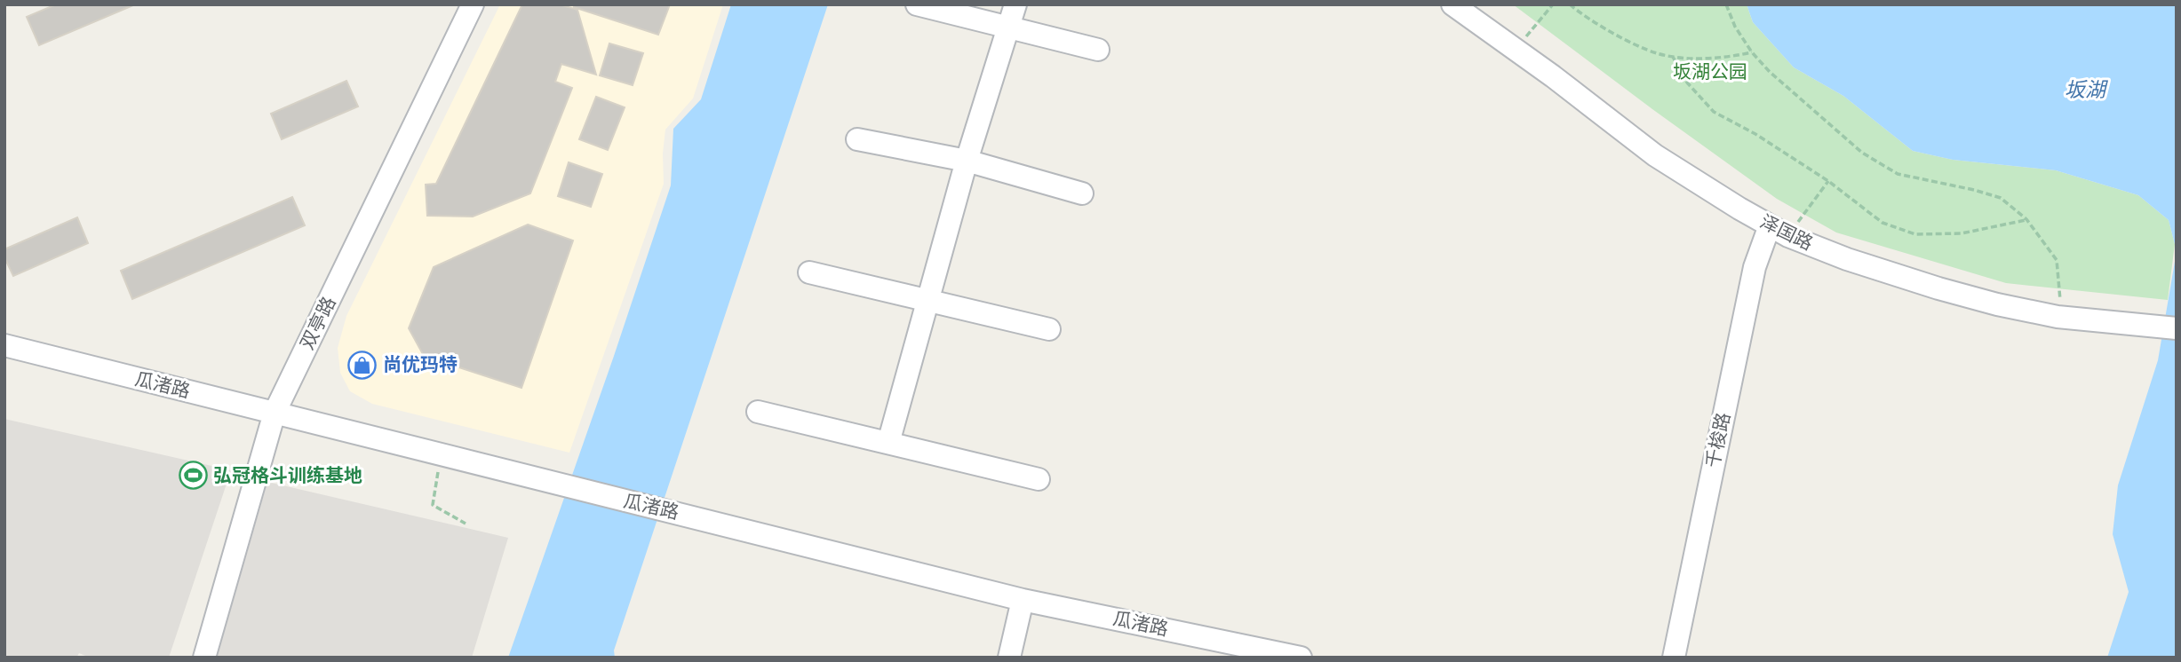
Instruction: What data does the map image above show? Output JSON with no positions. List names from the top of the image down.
{
  "streets": {
    "street": [
      "泽国路",
      "双亭路",
      "瓜渚路",
      "千梭路"
    ]
  },
  "crossings": [
    ["泽国路", "千梭路"],
    ["双亭路", "瓜渚路"]
  ],
  "water": ["坂湖"],
  "parks": ["坂湖公园"],
  "places": {
    "shop": ["尚优玛特"],
    "sports": ["弘冠格斗训练基地"]
  }
}
